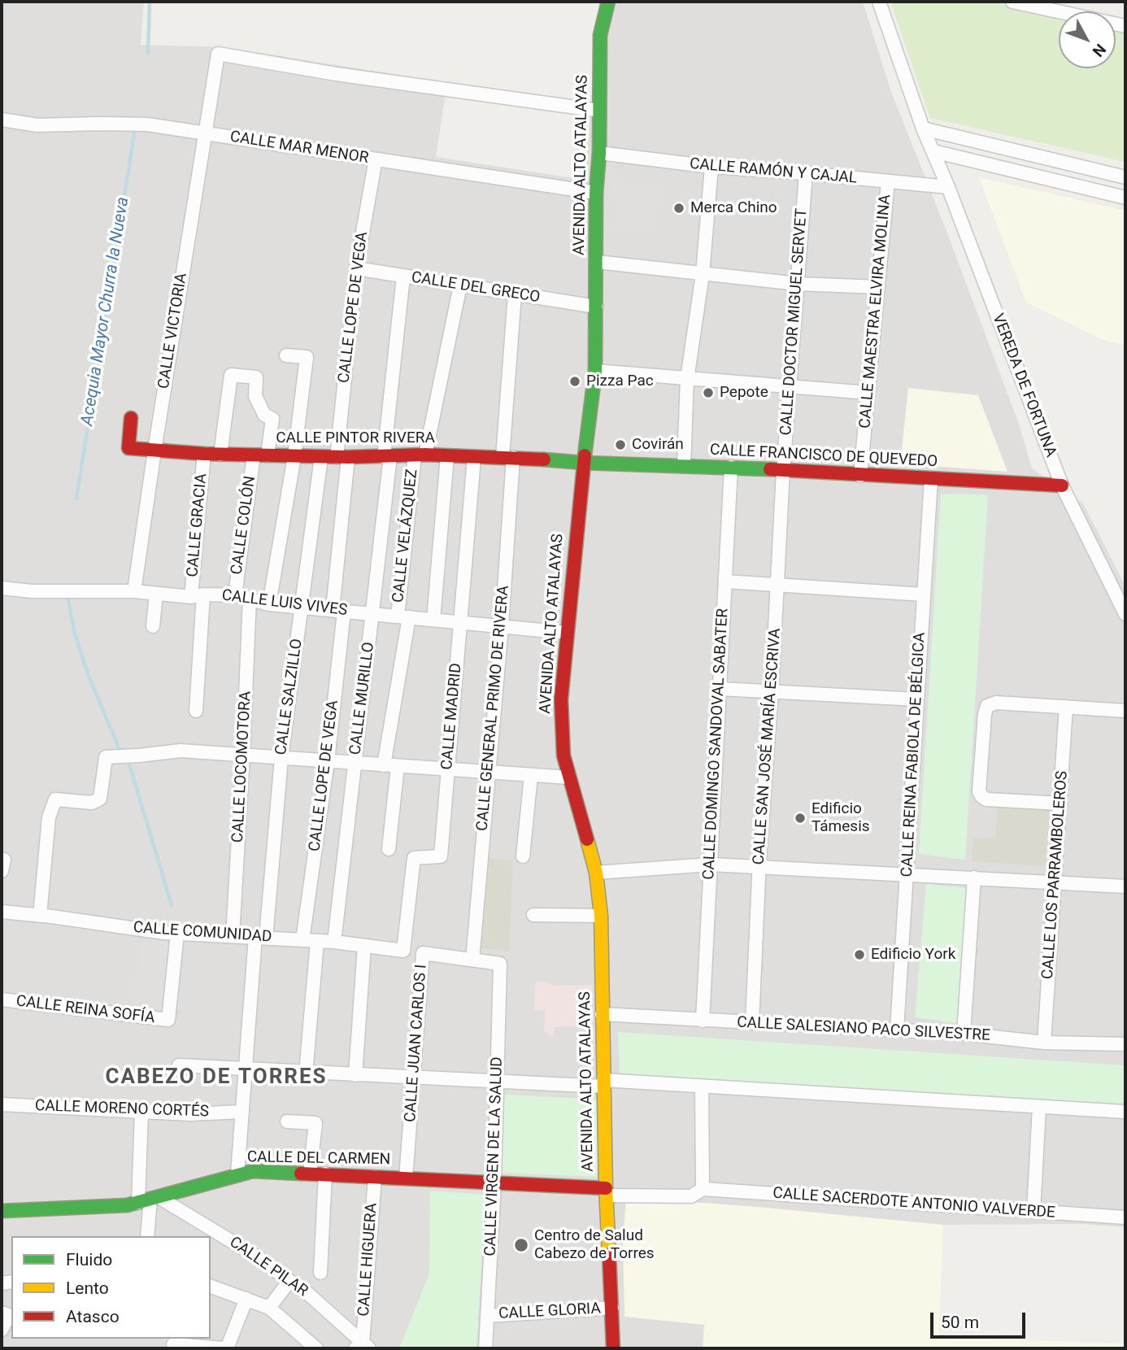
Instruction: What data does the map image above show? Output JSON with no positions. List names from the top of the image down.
{
  "streets": {
    "street": [
      "CALLE MAR MENOR",
      "AVENIDA ALTO ATALAYAS",
      "CALLE RAMÓN Y CAJAL",
      "CALLE DEL GRECO",
      "CALLE LOPE DE VEGA",
      "CALLE MAESTRA ELVIRA MOLINA",
      "CALLE DOCTOR MIGUEL SERVET",
      "CALLE VICTORIA",
      "VEREDA DE FORTUNA",
      "CALLE PINTOR RIVERA",
      "CALLE FRANCISCO DE QUEVEDO",
      "CALLE GRACIA",
      "CALLE COLÓN",
      "CALLE VELÁZQUEZ",
      "CALLE LUIS VIVES",
      "CALLE SALZILLO",
      "CALLE MURILLO",
      "CALLE GENERAL PRIMO DE RIVERA",
      "CALLE MADRID",
      "CALLE DOMINGO SANDOVAL SABATER",
      "CALLE SAN JOSÉ MARÍA ESCRIVA",
      "CALLE REINA FABIOLA DE BÉLGICA",
      "CALLE LOCOMOTORA",
      "CALLE LOS PARRAMBOLEROS",
      "CALLE COMUNIDAD",
      "CALLE REINA SOFÍA",
      "CALLE SALESIANO PACO SILVESTRE",
      "CALLE JUAN CARLOS I",
      "CALLE MORENO CORTÉS",
      "CALLE VIRGEN DE LA SALUD",
      "CALLE DEL CARMEN",
      "CALLE SACERDOTE ANTONIO VALVERDE",
      "CALLE HIGUERA",
      "CALLE PILAR",
      "CALLE GLORIA"
    ]
  },
  "crossings": [
    ["CALLE MAR MENOR", "AVENIDA ALTO ATALAYAS"],
    ["CALLE MAR MENOR", "CALLE LOPE DE VEGA"],
    ["CALLE MAR MENOR", "CALLE VICTORIA"],
    ["AVENIDA ALTO ATALAYAS", "CALLE RAMÓN Y CAJAL"],
    ["AVENIDA ALTO ATALAYAS", "CALLE DEL GRECO"],
    ["AVENIDA ALTO ATALAYAS", "CALLE VICTORIA"],
    ["AVENIDA ALTO ATALAYAS", "CALLE PINTOR RIVERA"],
    ["AVENIDA ALTO ATALAYAS", "CALLE FRANCISCO DE QUEVEDO"],
    ["AVENIDA ALTO ATALAYAS", "CALLE LUIS VIVES"],
    ["AVENIDA ALTO ATALAYAS", "CALLE SALESIANO PACO SILVESTRE"],
    ["AVENIDA ALTO ATALAYAS", "CALLE DEL CARMEN"],
    ["AVENIDA ALTO ATALAYAS", "CALLE SACERDOTE ANTONIO VALVERDE"],
    ["AVENIDA ALTO ATALAYAS", "CALLE GLORIA"],
    ["CALLE RAMÓN Y CAJAL", "CALLE MAESTRA ELVIRA MOLINA"],
    ["CALLE RAMÓN Y CAJAL", "CALLE DOCTOR MIGUEL SERVET"],
    ["CALLE RAMÓN Y CAJAL", "VEREDA DE FORTUNA"],
    ["CALLE DEL GRECO", "CALLE LOPE DE VEGA"],
    ["CALLE DEL GRECO", "CALLE VELÁZQUEZ"],
    ["CALLE DEL GRECO", "CALLE MURILLO"],
    ["CALLE DEL GRECO", "CALLE GENERAL PRIMO DE RIVERA"],
    ["CALLE LOPE DE VEGA", "CALLE PINTOR RIVERA"],
    ["CALLE LOPE DE VEGA", "CALLE LUIS VIVES"],
    ["CALLE LOPE DE VEGA", "CALLE COMUNIDAD"],
    ["CALLE MAESTRA ELVIRA MOLINA", "CALLE FRANCISCO DE QUEVEDO"],
    ["CALLE DOCTOR MIGUEL SERVET", "CALLE FRANCISCO DE QUEVEDO"],
    ["CALLE DOCTOR MIGUEL SERVET", "CALLE SAN JOSÉ MARÍA ESCRIVA"],
    ["CALLE VICTORIA", "CALLE PINTOR RIVERA"],
    ["CALLE VICTORIA", "CALLE LUIS VIVES"],
    ["VEREDA DE FORTUNA", "CALLE FRANCISCO DE QUEVEDO"],
    ["CALLE PINTOR RIVERA", "CALLE FRANCISCO DE QUEVEDO"],
    ["CALLE PINTOR RIVERA", "CALLE GRACIA"],
    ["CALLE PINTOR RIVERA", "CALLE COLÓN"],
    ["CALLE PINTOR RIVERA", "CALLE VELÁZQUEZ"],
    ["CALLE PINTOR RIVERA", "CALLE SALZILLO"],
    ["CALLE PINTOR RIVERA", "CALLE MURILLO"],
    ["CALLE PINTOR RIVERA", "CALLE GENERAL PRIMO DE RIVERA"],
    ["CALLE PINTOR RIVERA", "CALLE MADRID"],
    ["CALLE FRANCISCO DE QUEVEDO", "CALLE DOMINGO SANDOVAL SABATER"],
    ["CALLE FRANCISCO DE QUEVEDO", "CALLE SAN JOSÉ MARÍA ESCRIVA"],
    ["CALLE FRANCISCO DE QUEVEDO", "CALLE REINA FABIOLA DE BÉLGICA"],
    ["CALLE GRACIA", "CALLE LUIS VIVES"],
    ["CALLE COLÓN", "CALLE LUIS VIVES"],
    ["CALLE VELÁZQUEZ", "CALLE LUIS VIVES"],
    ["CALLE LUIS VIVES", "CALLE SALZILLO"],
    ["CALLE LUIS VIVES", "CALLE MURILLO"],
    ["CALLE LUIS VIVES", "CALLE GENERAL PRIMO DE RIVERA"],
    ["CALLE LUIS VIVES", "CALLE MADRID"],
    ["CALLE LUIS VIVES", "CALLE LOCOMOTORA"],
    ["CALLE SALZILLO", "CALLE COMUNIDAD"],
    ["CALLE SALZILLO", "CALLE MORENO CORTÉS"],
    ["CALLE SALZILLO", "CALLE DEL CARMEN"],
    ["CALLE MURILLO", "CALLE COMUNIDAD"],
    ["CALLE GENERAL PRIMO DE RIVERA", "CALLE JUAN CARLOS I"],
    ["CALLE MADRID", "CALLE COMUNIDAD"],
    ["CALLE DOMINGO SANDOVAL SABATER", "CALLE SALESIANO PACO SILVESTRE"],
    ["CALLE SAN JOSÉ MARÍA ESCRIVA", "CALLE SALESIANO PACO SILVESTRE"],
    ["CALLE REINA FABIOLA DE BÉLGICA", "CALLE SALESIANO PACO SILVESTRE"],
    ["CALLE LOCOMOTORA", "CALLE COMUNIDAD"],
    ["CALLE LOS PARRAMBOLEROS", "CALLE SALESIANO PACO SILVESTRE"],
    ["CALLE COMUNIDAD", "CALLE REINA SOFÍA"],
    ["CALLE JUAN CARLOS I", "CALLE VIRGEN DE LA SALUD"],
    ["CALLE JUAN CARLOS I", "CALLE DEL CARMEN"],
    ["CALLE VIRGEN DE LA SALUD", "CALLE DEL CARMEN"],
    ["CALLE VIRGEN DE LA SALUD", "CALLE GLORIA"],
    ["CALLE DEL CARMEN", "CALLE SACERDOTE ANTONIO VALVERDE"],
    ["CALLE DEL CARMEN", "CALLE HIGUERA"],
    ["CALLE DEL CARMEN", "CALLE PILAR"],
    ["CALLE HIGUERA", "CALLE PILAR"]
  ],
  "districts": ["CABEZO DE TORRES"],
  "water": ["Acequia Mayor Churra la Nueva"],
  "places": [
    "Merca Chino",
    "Pizza Pac",
    "Pepote",
    "Covirán",
    "Edificio Támesis",
    "Edificio York",
    "Centro de Salud Cabezo de Torres"
  ],
  "legend": ["Fluido", "Lento", "Atasco"],
  "scale_bar": "50 m",
  "north": "bottom right"
}
